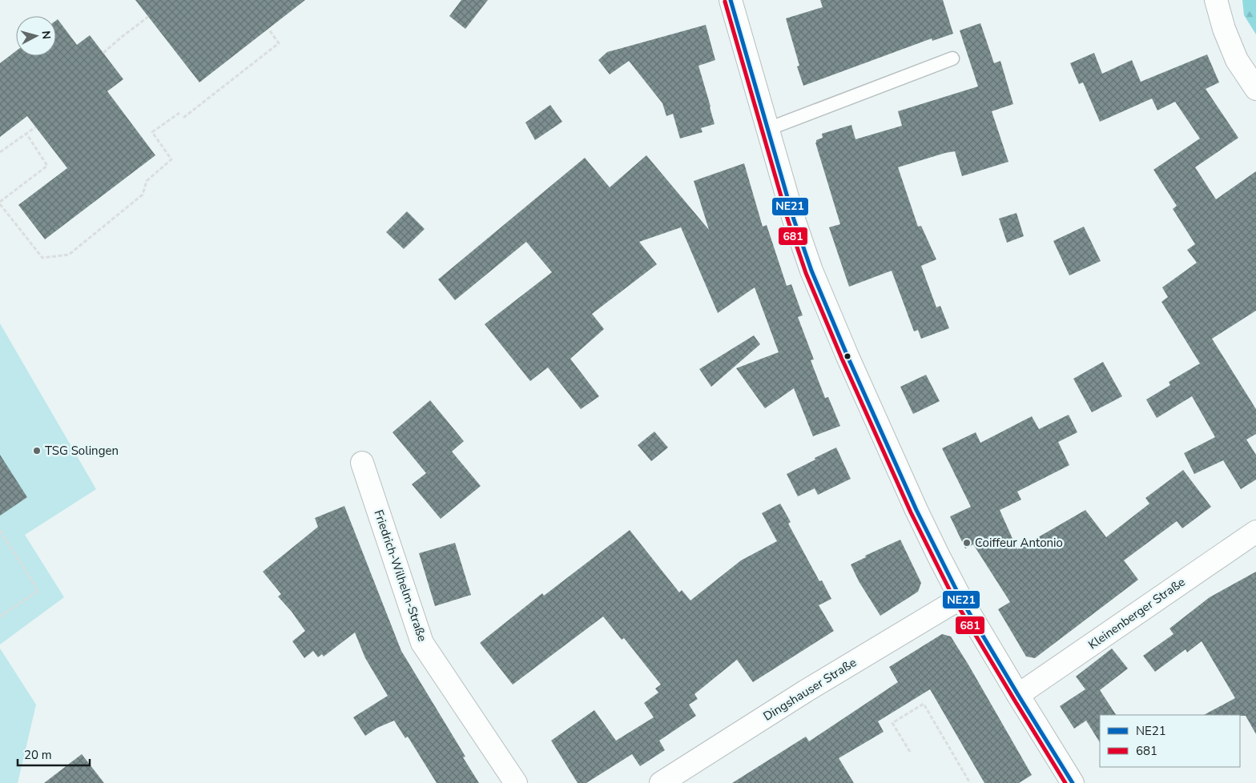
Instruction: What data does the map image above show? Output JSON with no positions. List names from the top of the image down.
{
  "streets": {
    "street": ["Friedrich-Wilhelm-Straße", "Kleinenberger Straße", "Dingshauser Straße"]
  },
  "places": ["TSG Solingen", "Coiffeur Antonio"],
  "lines": ["transit line NE21", "transit line 681"],
  "legend": ["NE21", "681"],
  "scale_bar": "20 m",
  "north": "right"
}
